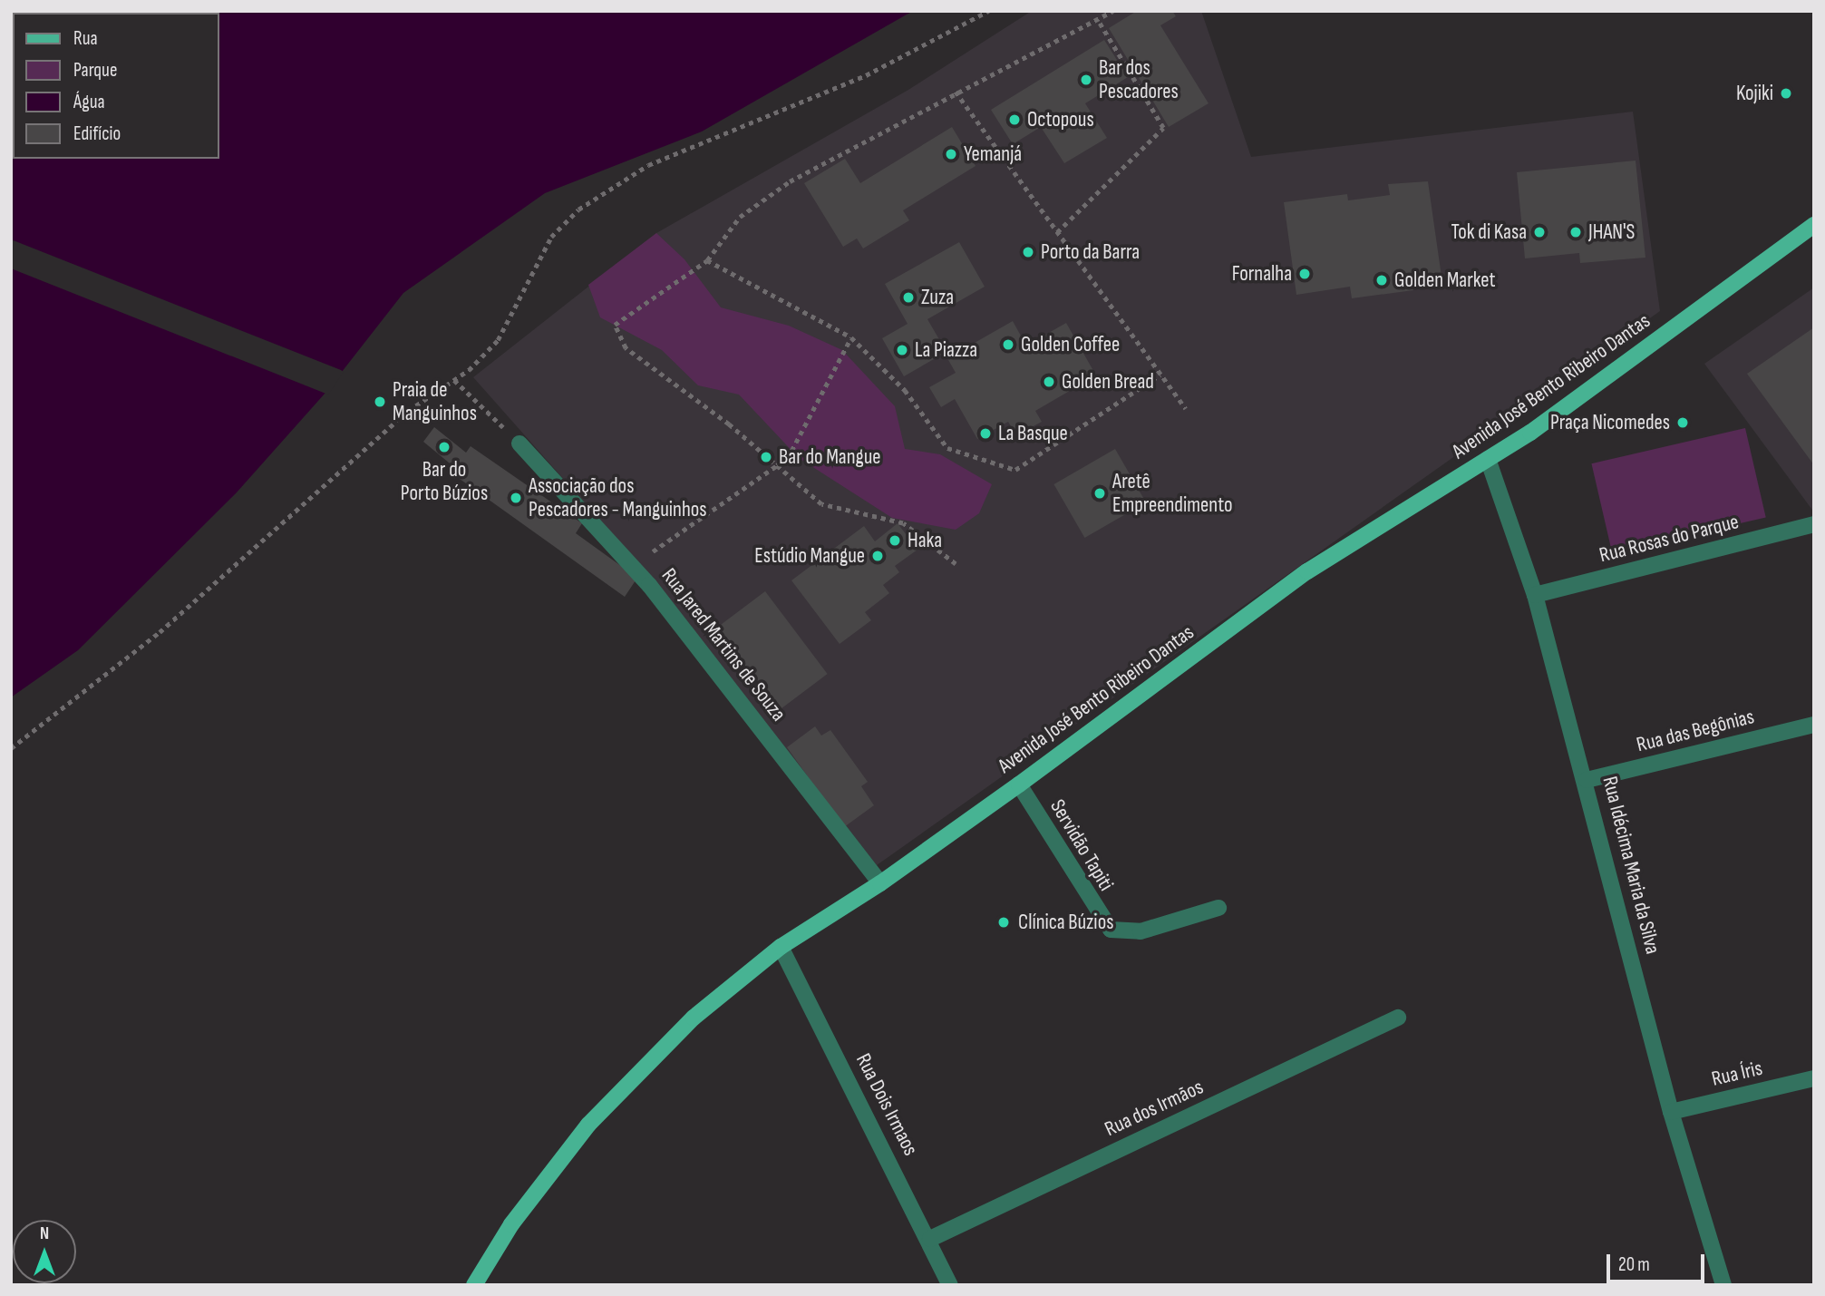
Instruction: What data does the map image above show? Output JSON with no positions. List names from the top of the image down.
{
  "streets": {
    "main road": ["Avenida José Bento Ribeiro Dantas"],
    "street": [
      "Rua Rosas do Parque",
      "Rua Jared Martins de Souza",
      "Rua das Begônias",
      "Servidão Tapiti",
      "Rua Idécima Maria da Silva",
      "Rua Íris",
      "Rua Dois Irmaos",
      "Rua dos Irmãos"
    ]
  },
  "crossings": [
    ["Avenida José Bento Ribeiro Dantas", "Rua Jared Martins de Souza"],
    ["Avenida José Bento Ribeiro Dantas", "Servidão Tapiti"],
    ["Avenida José Bento Ribeiro Dantas", "Rua Idécima Maria da Silva"],
    ["Avenida José Bento Ribeiro Dantas", "Rua Dois Irmaos"],
    ["Rua Rosas do Parque", "Rua Idécima Maria da Silva"],
    ["Rua das Begônias", "Rua Idécima Maria da Silva"],
    ["Rua Idécima Maria da Silva", "Rua Íris"],
    ["Rua Dois Irmaos", "Rua dos Irmãos"]
  ],
  "places": [
    "Bar dos Pescadores",
    "Kojiki",
    "Octopous",
    "Yemanjá",
    "Tok di Kasa",
    "JHAN'S",
    "Porto da Barra",
    "Fornalha",
    "Golden Market",
    "Zuza",
    "Golden Coffee",
    "La Piazza",
    "Golden Bread",
    "Praia de Manguinhos",
    "Praça Nicomedes",
    "La Basque",
    "Bar do Porto Búzios",
    "Bar do Mangue",
    "Aretê Empreendimento",
    "Associação dos Pescadores - Manguinhos",
    "Haka",
    "Estúdio Mangue",
    "Clínica Búzios"
  ],
  "legend": [
    "Rua",
    "Parque",
    "Água",
    "Edifício"
  ],
  "scale_bar": "20 m",
  "north": "top"
}
